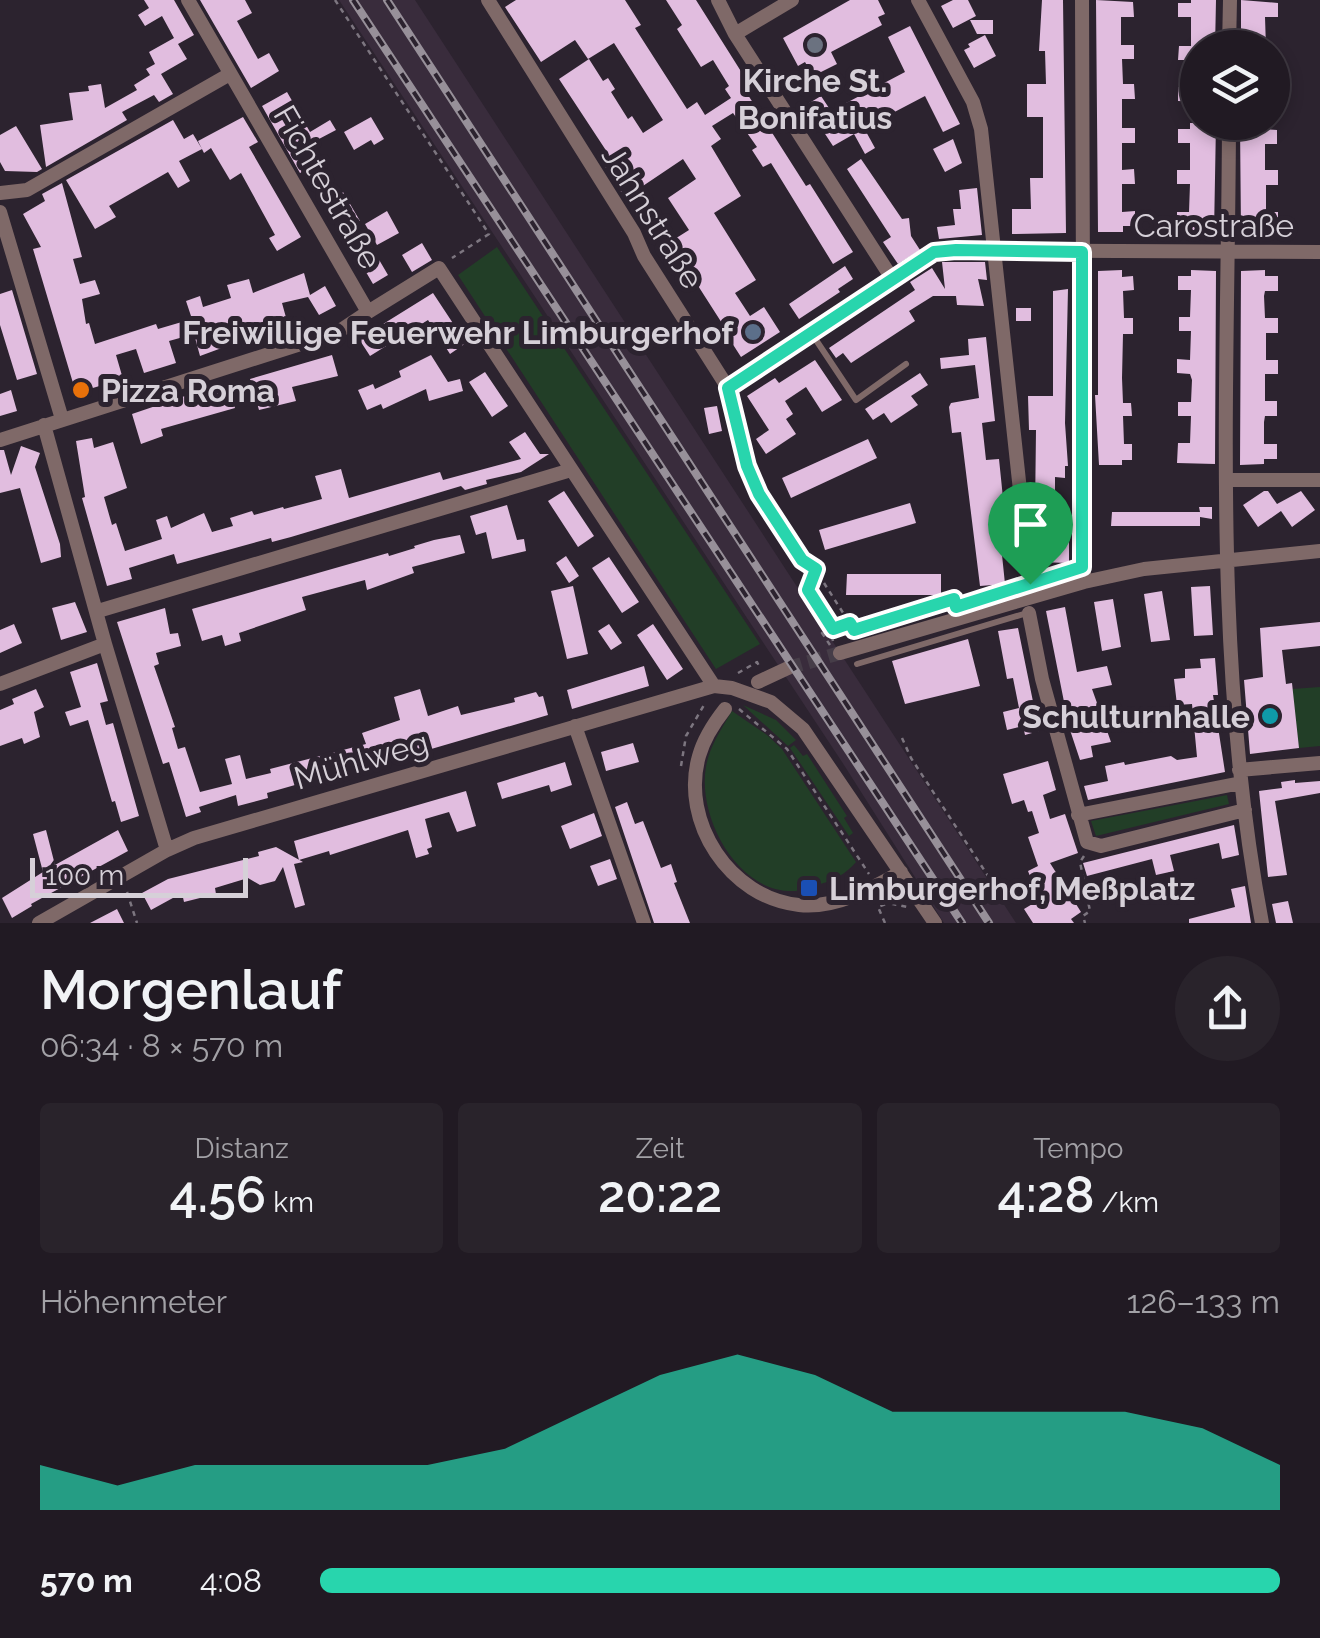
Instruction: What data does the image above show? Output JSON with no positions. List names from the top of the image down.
{
  "streets": {
    "street": [
      "Fichtestraße",
      "Jahnstraße",
      "Carostraße",
      "Mühlweg"
    ]
  },
  "crossings": [
    ["Jahnstraße", "Carostraße"]
  ],
  "places": {
    "other": [
      "Kirche St. Bonifatius",
      "Freiwillige Feuerwehr Limburgerhof",
      "Pizza Roma",
      "Schulturnhalle"
    ],
    "transit": ["Limburgerhof, Meßplatz"]
  },
  "scale_bar": "100 m",
  "page": {
    "scale": "100 m",
    "heading": ["Morgenlauf", "06:34 · 8 × 570 m"],
    "stats": [
      ["Distanz", "4.56 km"],
      ["Zeit", "20:22"],
      ["Tempo", "4:28 /km"]
    ],
    "chart": ["Höhenmeter", "126–133 m"],
    "list": [
      {
        "name": "570 m",
        "note": "4:08"
      }
    ]
  }
}
